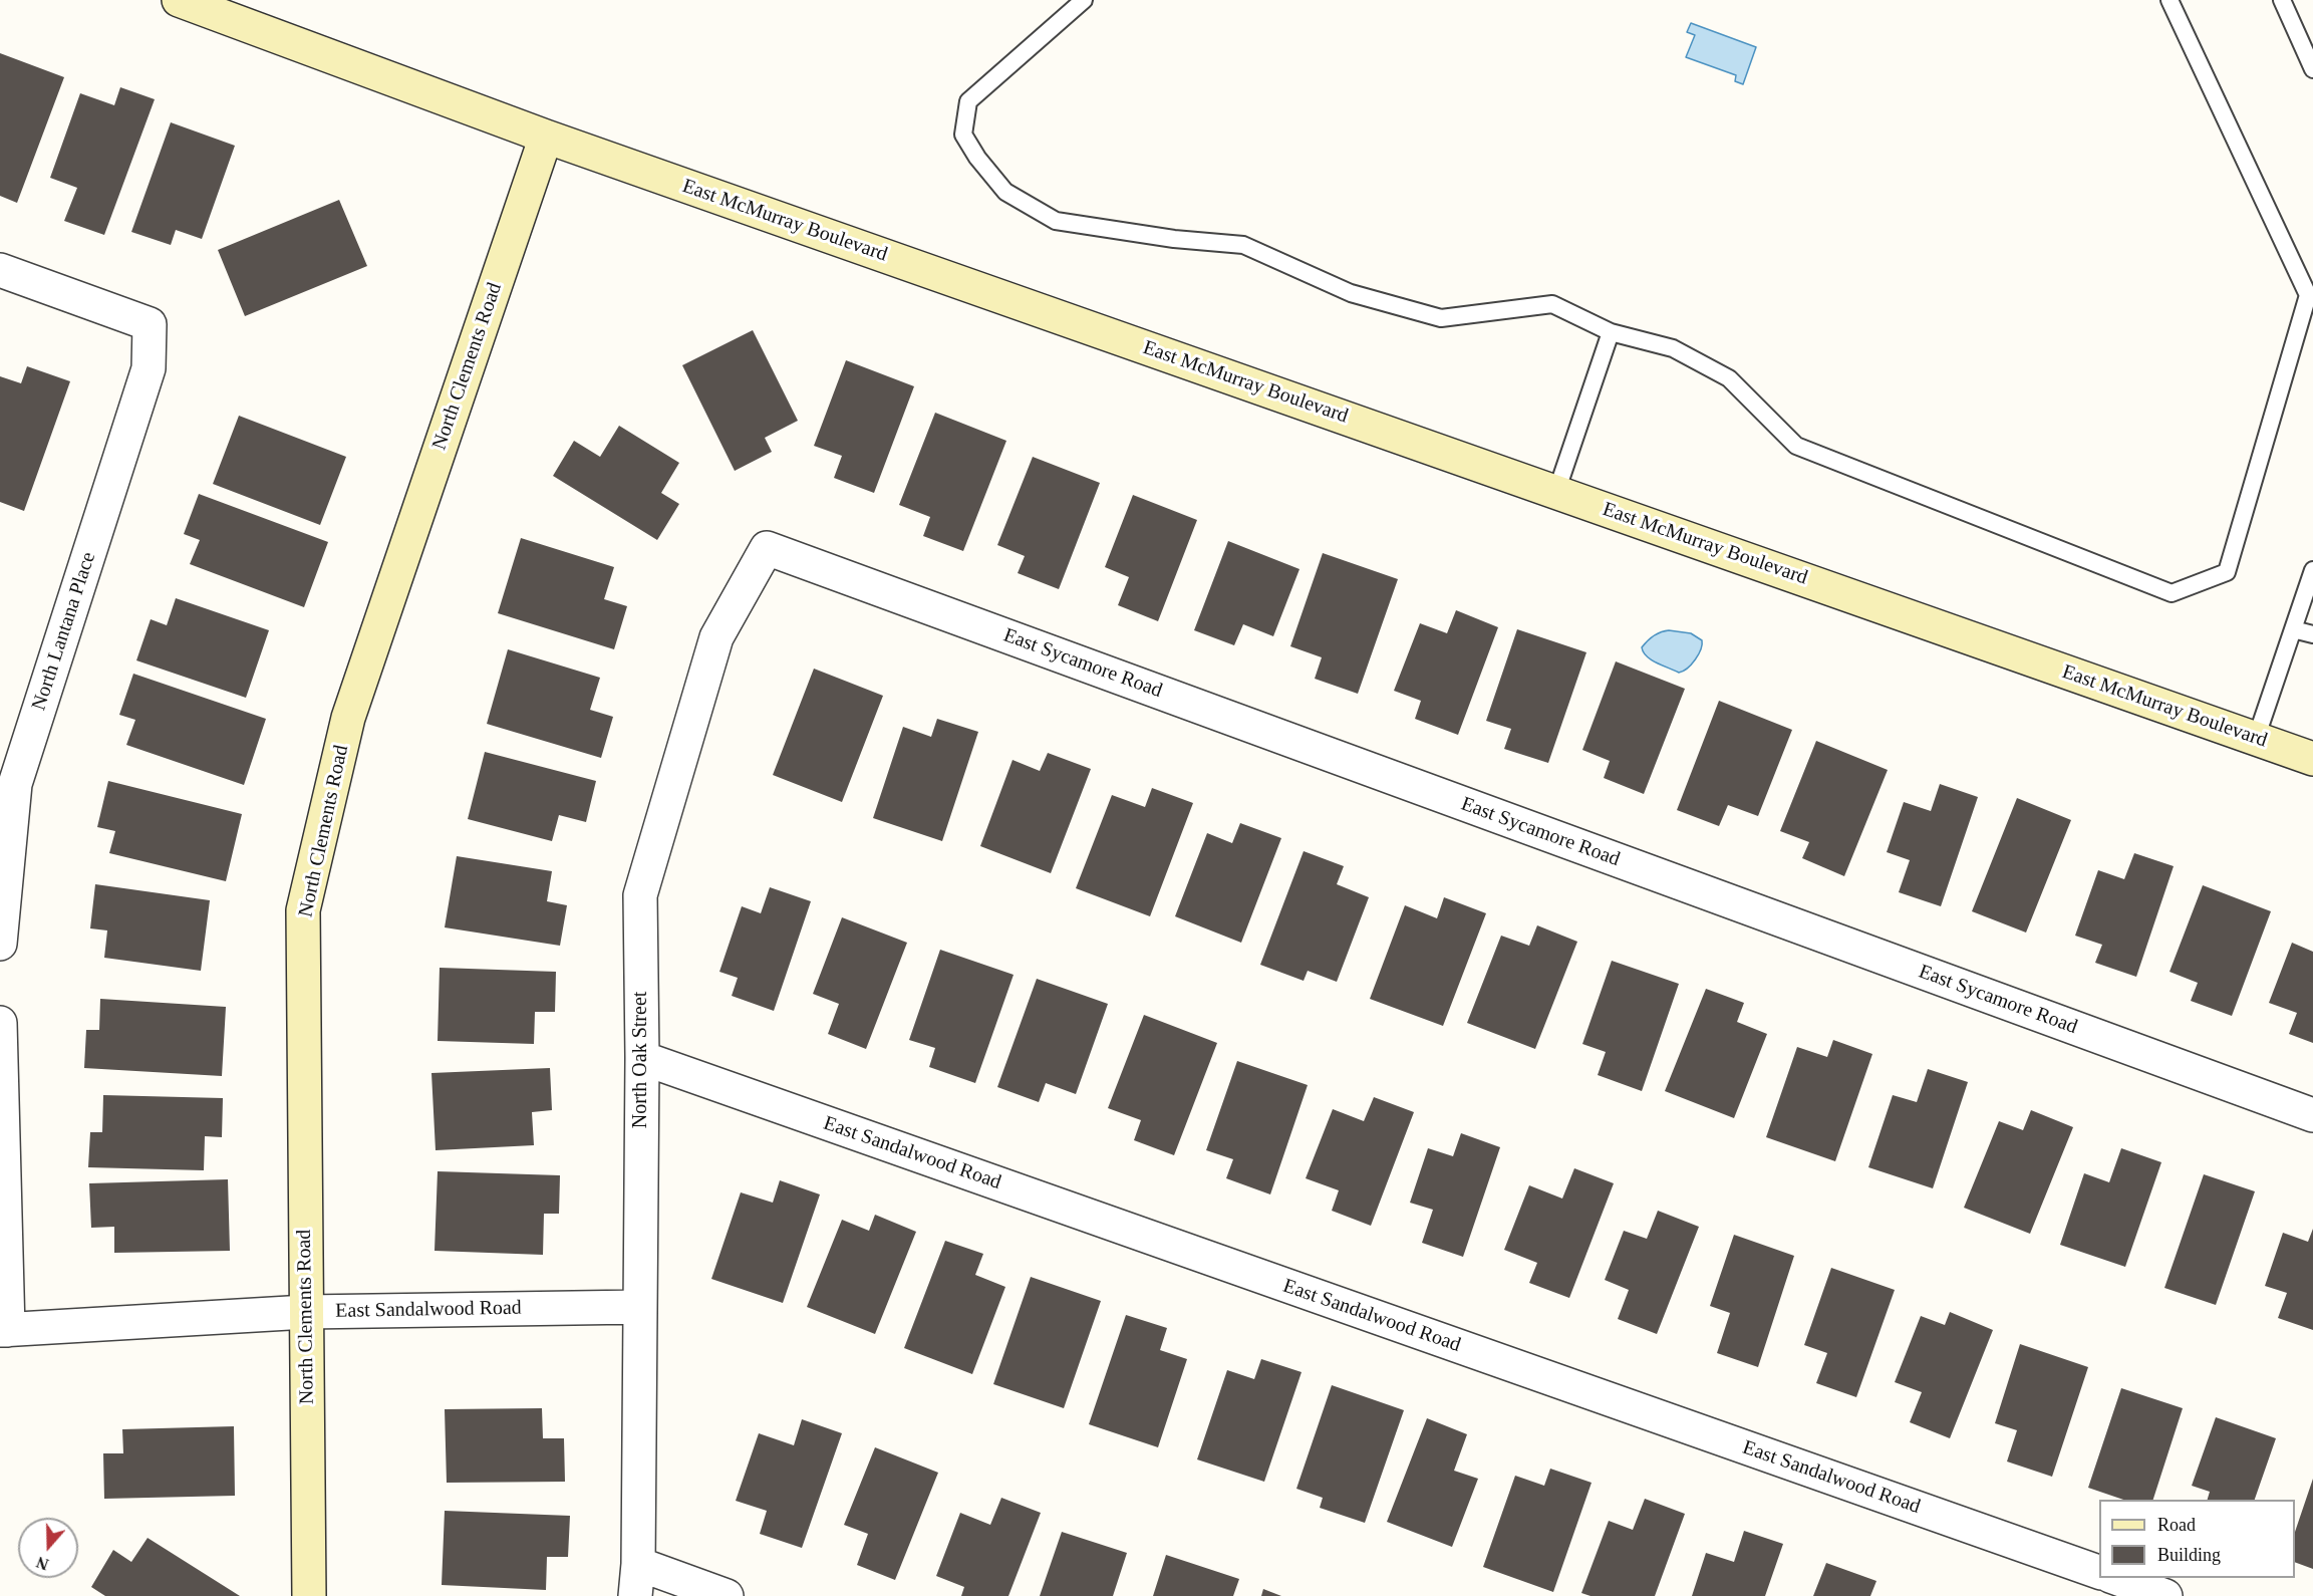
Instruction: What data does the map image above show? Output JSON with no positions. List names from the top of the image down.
{
  "streets": {
    "street": [
      "East McMurray Boulevard",
      "North Clements Road",
      "North Lantana Place",
      "East Sycamore Road",
      "North Oak Street",
      "East Sandalwood Road"
    ]
  },
  "crossings": [
    ["East McMurray Boulevard", "North Clements Road"],
    ["North Clements Road", "East Sandalwood Road"],
    ["East Sycamore Road", "North Oak Street"],
    ["North Oak Street", "East Sandalwood Road"]
  ],
  "legend": ["Road", "Building"],
  "north": "bottom"
}
